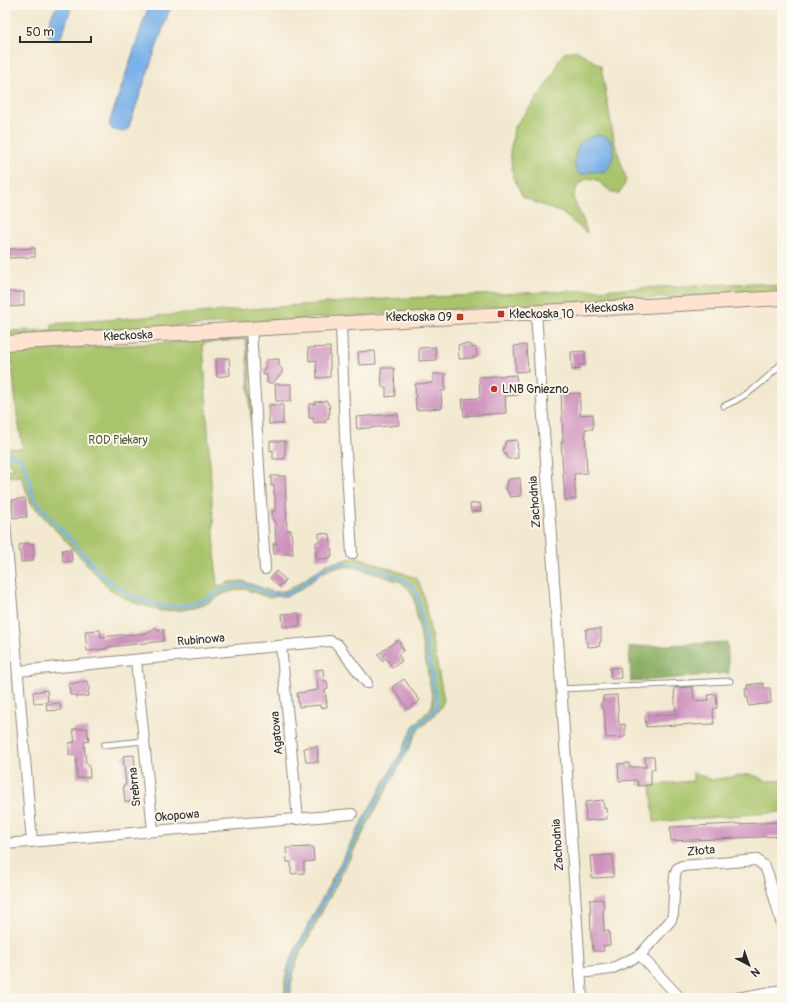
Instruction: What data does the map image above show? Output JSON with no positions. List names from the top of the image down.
{
  "streets": {
    "main road": ["Kłeckoska"],
    "street": [
      "Zachodnia",
      "Rubinowa",
      "Agatowa",
      "Srebrna",
      "Okopowa",
      "Złota"
    ]
  },
  "crossings": [
    ["Kłeckoska", "Zachodnia"],
    ["Zachodnia", "Złota"],
    ["Rubinowa", "Agatowa"],
    ["Rubinowa", "Srebrna"],
    ["Agatowa", "Okopowa"],
    ["Srebrna", "Okopowa"]
  ],
  "parks": ["ROD Piekary"],
  "places": {
    "transit": ["Kłeckoska 10", "Kłeckoska 09"],
    "other": ["LNB Gniezno"]
  },
  "scale_bar": "50 m",
  "north": "bottom right"
}
